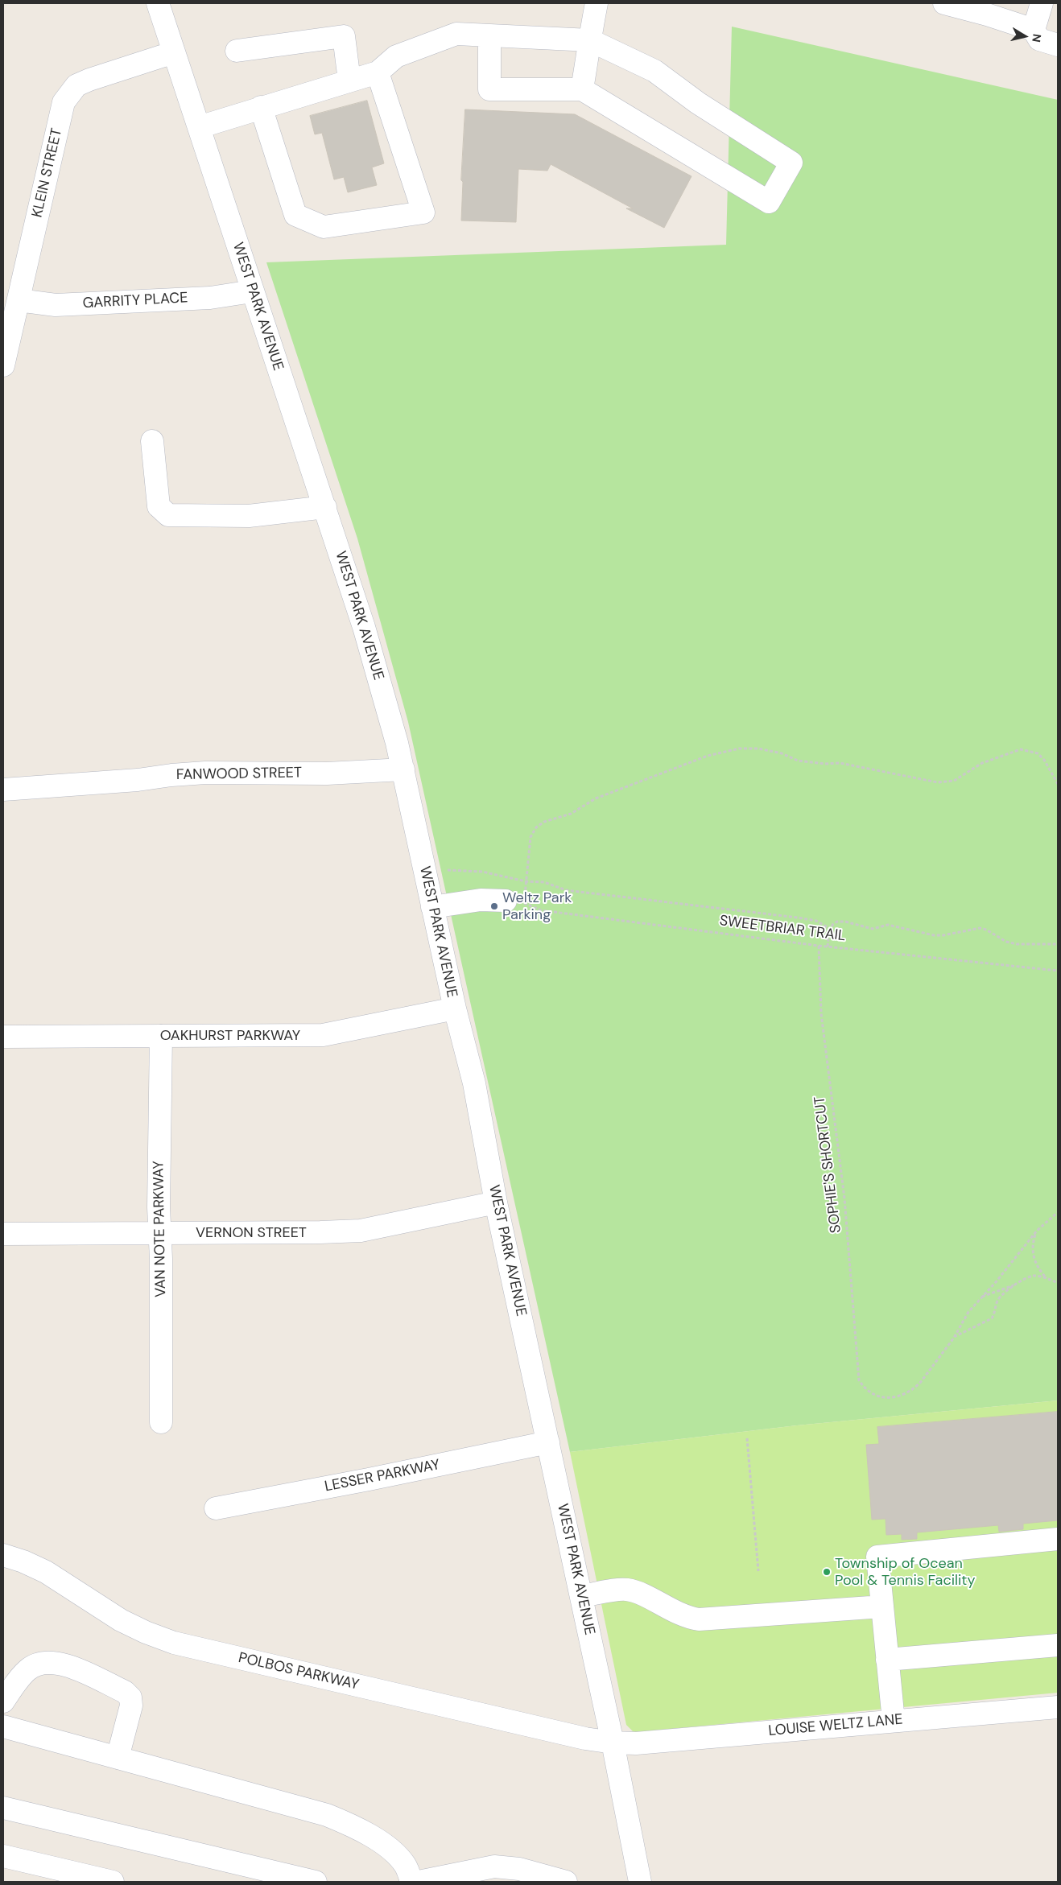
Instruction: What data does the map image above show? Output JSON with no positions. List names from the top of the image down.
{
  "streets": {
    "street": [
      "KLEIN STREET",
      "GARRITY PLACE",
      "WEST PARK AVENUE",
      "FANWOOD STREET",
      "OAKHURST PARKWAY",
      "VAN NOTE PARKWAY",
      "VERNON STREET",
      "LESSER PARKWAY",
      "POLBOS PARKWAY",
      "LOUISE WELTZ LANE"
    ],
    "path": ["SWEETBRIAR TRAIL", "SOPHIE'S SHORTCUT"]
  },
  "crossings": [
    ["KLEIN STREET", "GARRITY PLACE"],
    ["KLEIN STREET", "WEST PARK AVENUE"],
    ["GARRITY PLACE", "WEST PARK AVENUE"],
    ["WEST PARK AVENUE", "FANWOOD STREET"],
    ["WEST PARK AVENUE", "OAKHURST PARKWAY"],
    ["WEST PARK AVENUE", "VERNON STREET"],
    ["WEST PARK AVENUE", "LESSER PARKWAY"],
    ["WEST PARK AVENUE", "POLBOS PARKWAY"],
    ["WEST PARK AVENUE", "LOUISE WELTZ LANE"],
    ["SWEETBRIAR TRAIL", "SOPHIE'S SHORTCUT"],
    ["OAKHURST PARKWAY", "VAN NOTE PARKWAY"],
    ["VAN NOTE PARKWAY", "VERNON STREET"],
    ["POLBOS PARKWAY", "LOUISE WELTZ LANE"]
  ],
  "places": ["Weltz Park Parking", "Township of Ocean Pool & Tennis Facility"],
  "north": "right"
}
